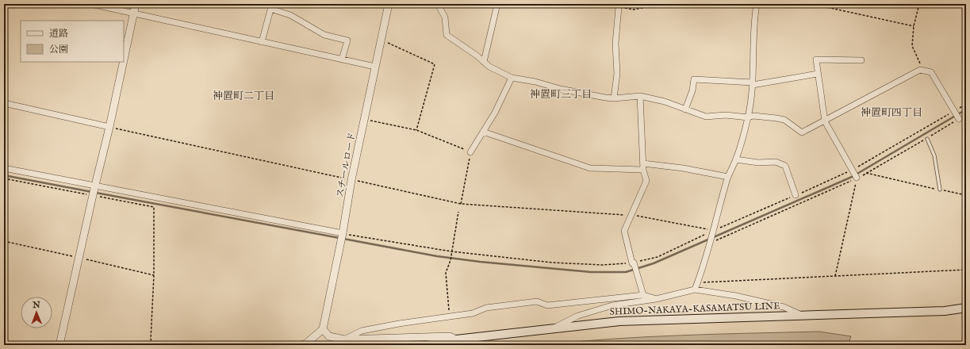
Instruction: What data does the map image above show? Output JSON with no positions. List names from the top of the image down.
{
  "streets": {
    "main road": ["SHIMO-NAKAYA-KASAMATSU LINE"],
    "street": ["スチールロード"]
  },
  "districts": ["神置町三丁目", "神置町二丁目", "神置町四丁目"],
  "legend": ["道路", "公園"],
  "north": "top"
}
